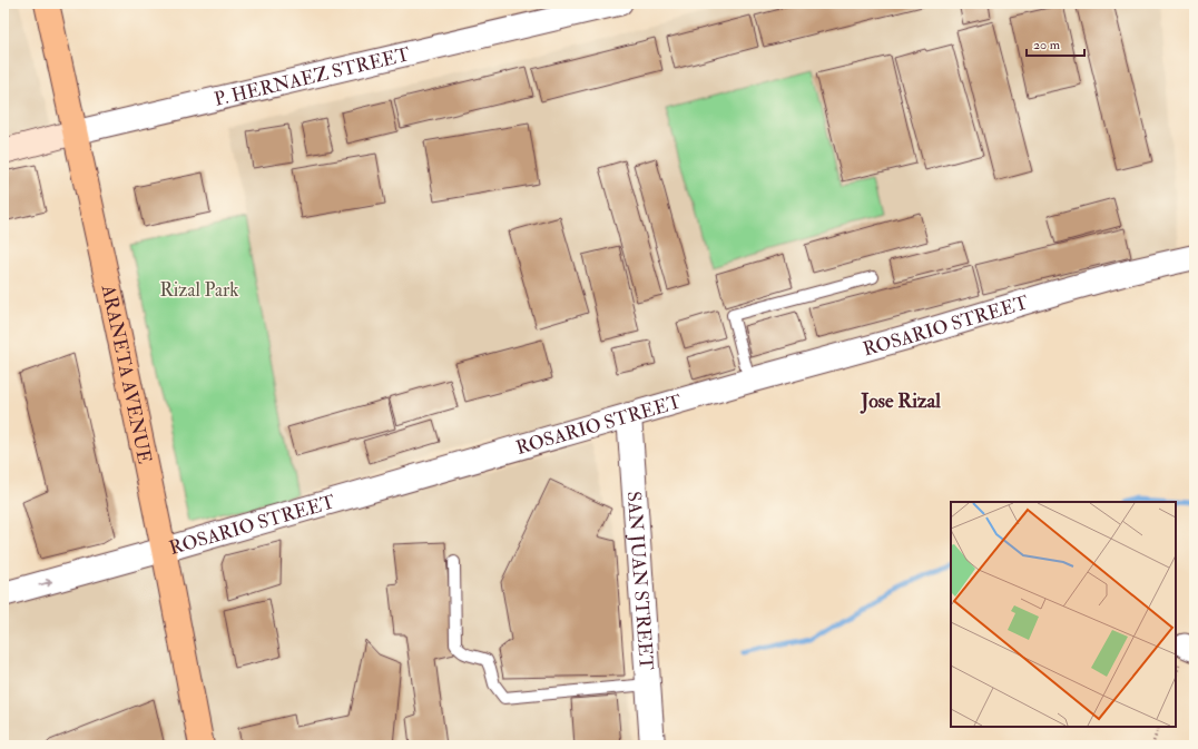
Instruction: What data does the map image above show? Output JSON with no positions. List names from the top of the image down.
{
  "streets": {
    "main road": ["P. HERNAEZ STREET", "ARANETA AVENUE"],
    "street": ["ROSARIO STREET", "SAN JUAN STREET"]
  },
  "crossings": [
    ["P. HERNAEZ STREET", "ARANETA AVENUE"],
    ["ROSARIO STREET", "ARANETA AVENUE"],
    ["ROSARIO STREET", "SAN JUAN STREET"]
  ],
  "districts": ["Jose Rizal"],
  "parks": ["Rizal Park"],
  "scale_bar": "20 m"
}
